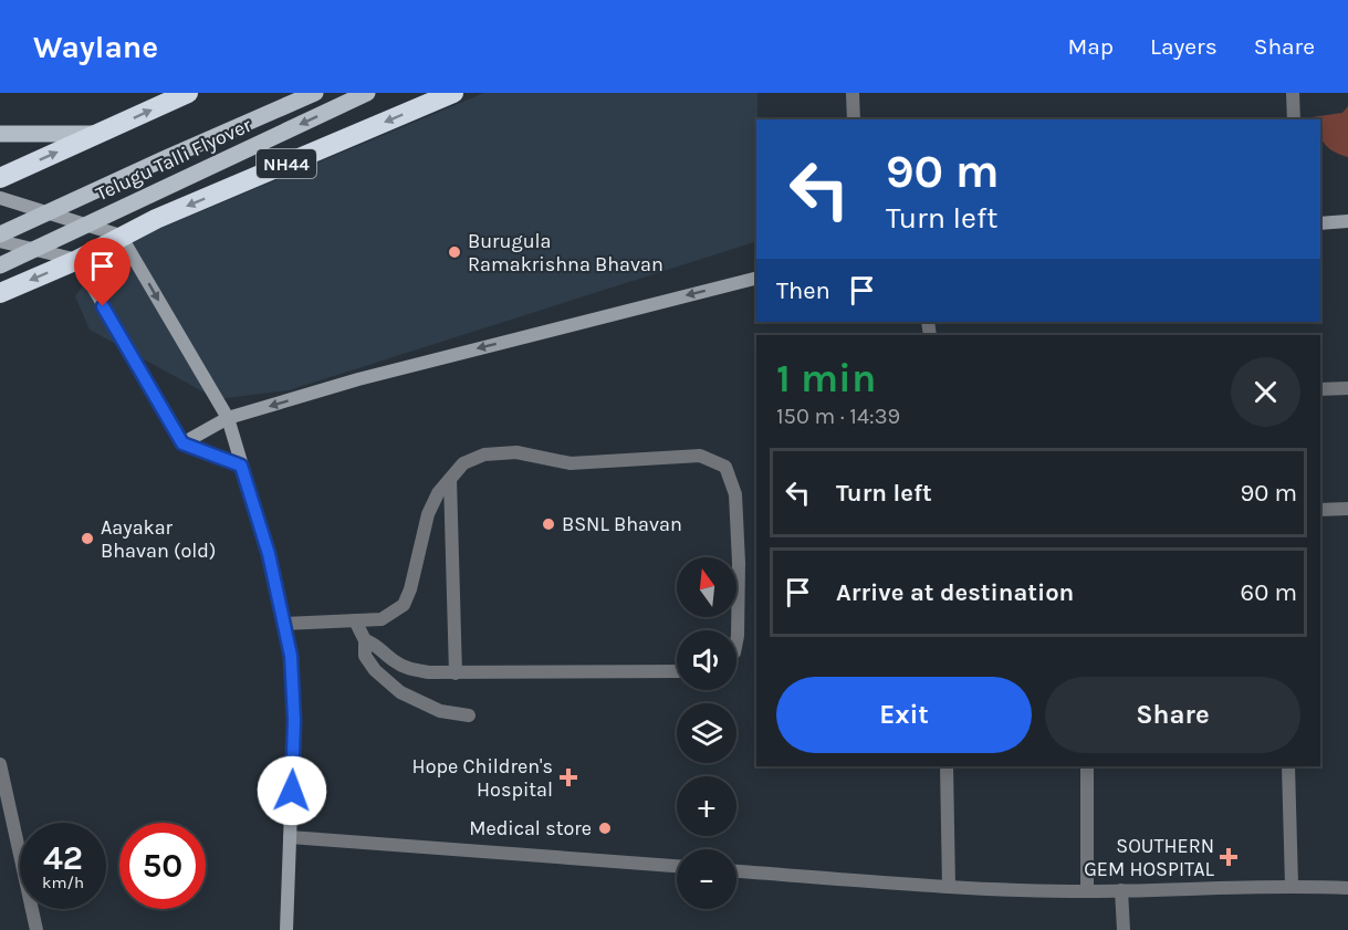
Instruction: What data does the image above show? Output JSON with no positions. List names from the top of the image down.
{
  "streets": {
    "highway": ["NH44"],
    "main road": ["Telugu Talli Flyover"]
  },
  "places": {
    "other": [
      "Burugula Ramakrishna Bhavan",
      "BSNL Bhavan",
      "Aayakar Bhavan (old)",
      "Medical store"
    ],
    "health": ["Hope Children's Hospital", "SOUTHERN GEM HOSPITAL"]
  },
  "north": "top",
  "page": {
    "header": "Waylane",
    "nav": ["Map", "Layers", "Share"],
    "turn": ["90 m", "Turn left"],
    "then": "Then",
    "heading": ["1 min", "150 m · 14:39"],
    "list": [
      {
        "name": "Turn left",
        "value": "90 m"
      },
      {
        "name": "Arrive at destination",
        "value": "60 m"
      }
    ],
    "map_buttons": ["+", "−"],
    "buttons": ["Exit", "Share"],
    "speed": "42 km/h",
    "limit": "50"
  }
}
